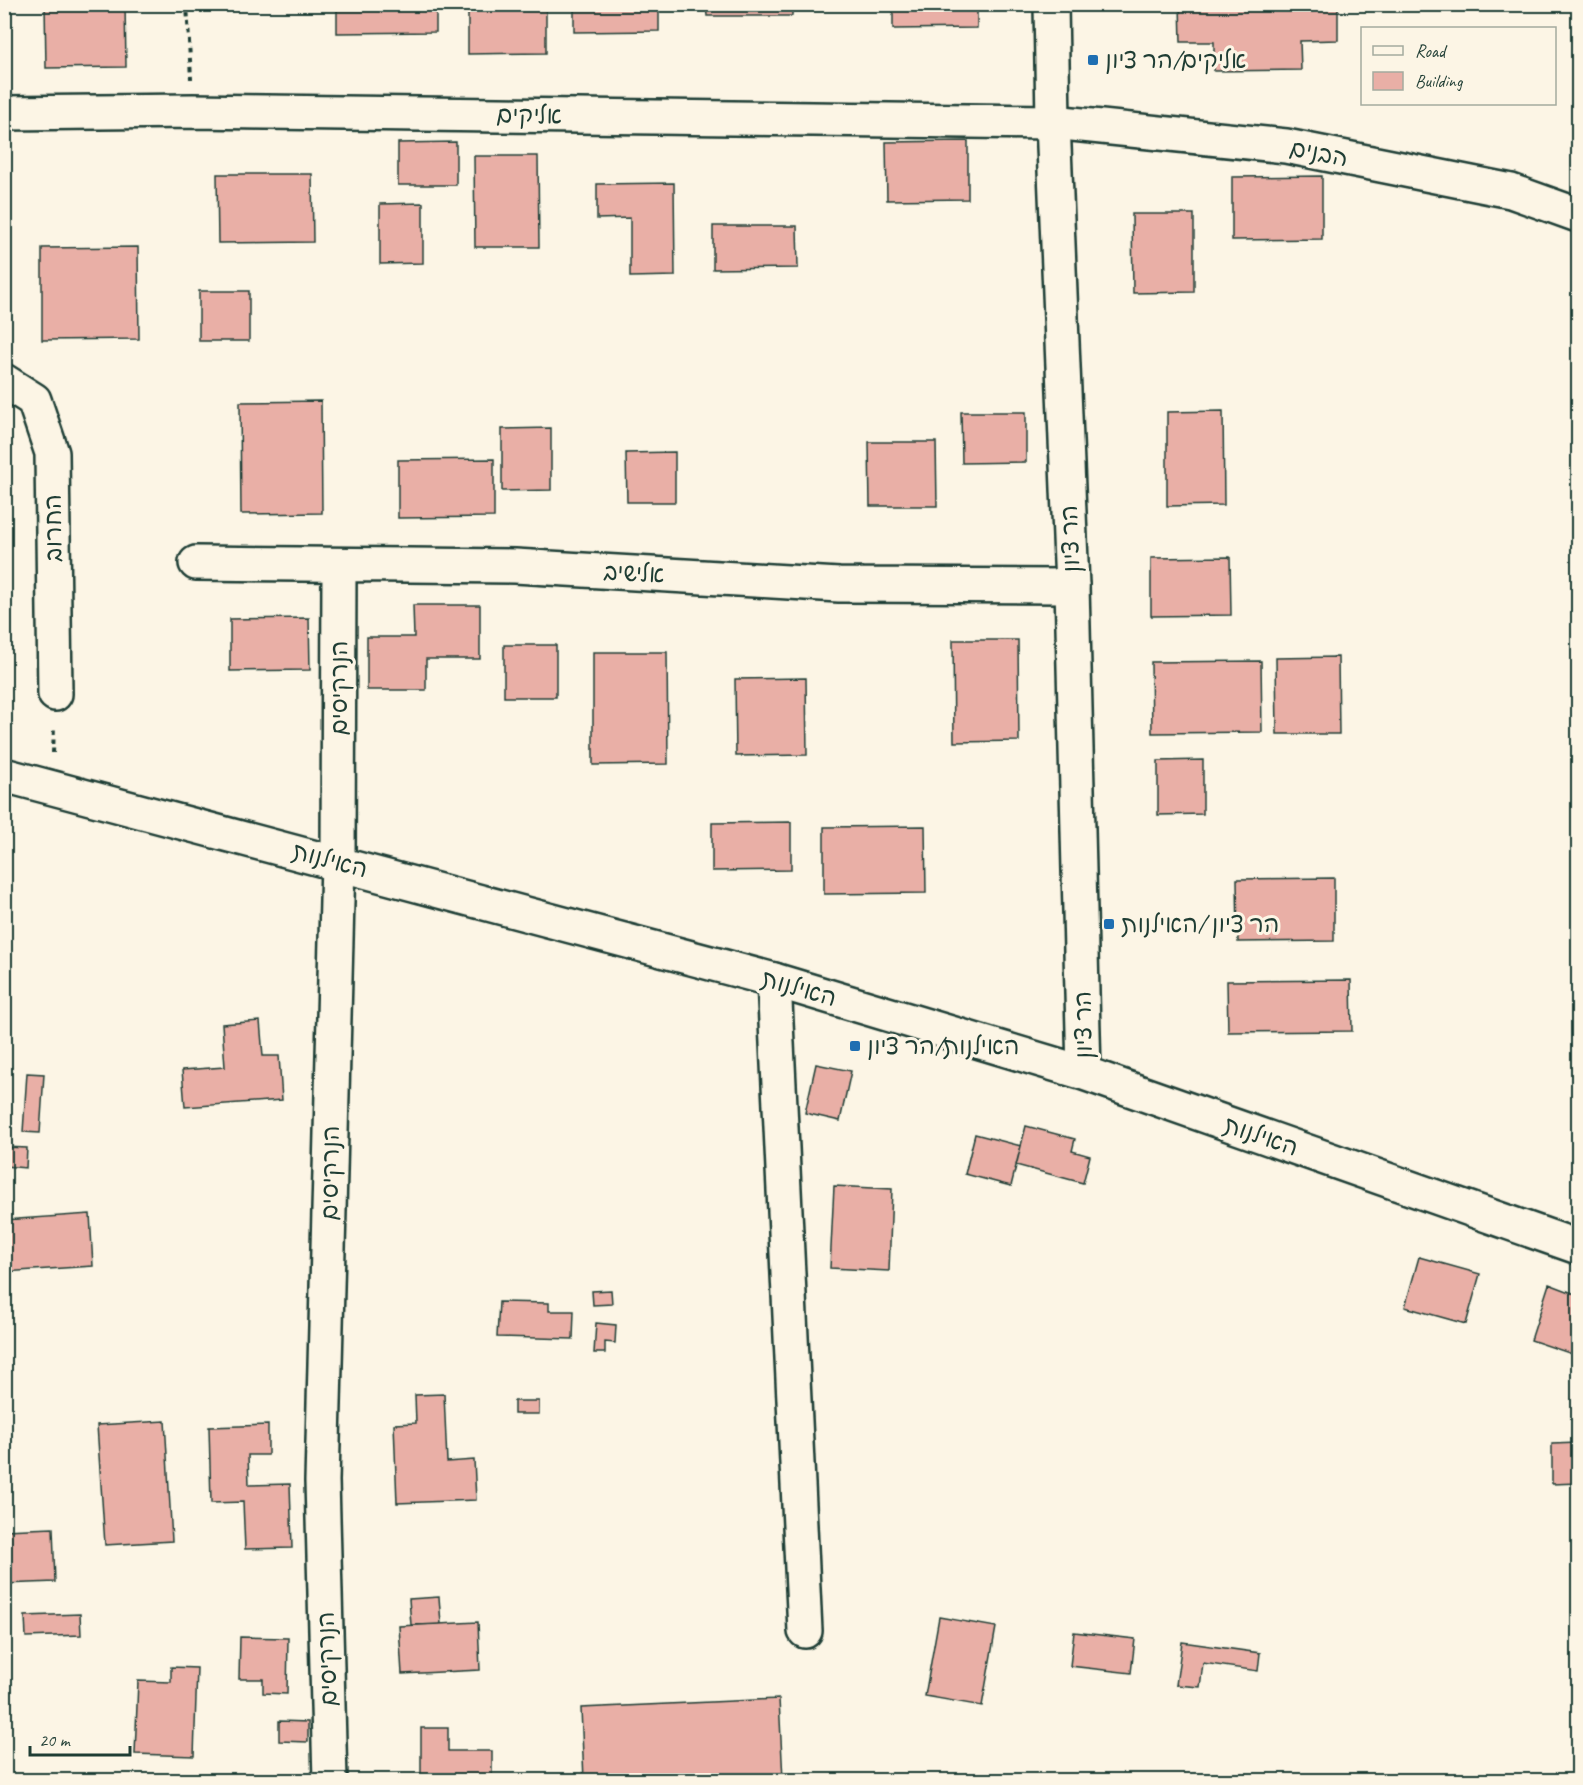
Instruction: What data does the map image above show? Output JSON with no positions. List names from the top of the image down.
{
  "streets": {
    "street": [
      "אליקים",
      "הבנים",
      "החרוב",
      "הר ציון",
      "אלישיב",
      "הנרקיסים",
      "האילנות"
    ]
  },
  "crossings": [
    ["אליקים", "הבנים"],
    ["אליקים", "הר ציון"],
    ["הבנים", "הר ציון"],
    ["הר ציון", "אלישיב"],
    ["הר ציון", "האילנות"],
    ["אלישיב", "הנרקיסים"],
    ["הנרקיסים", "האילנות"]
  ],
  "places": {
    "transit": ["אליקים/הר ציון", "הר ציון /האילנות", "האילנות/הר ציון"]
  },
  "legend": ["Road", "Building"],
  "scale_bar": "20 m"
}
